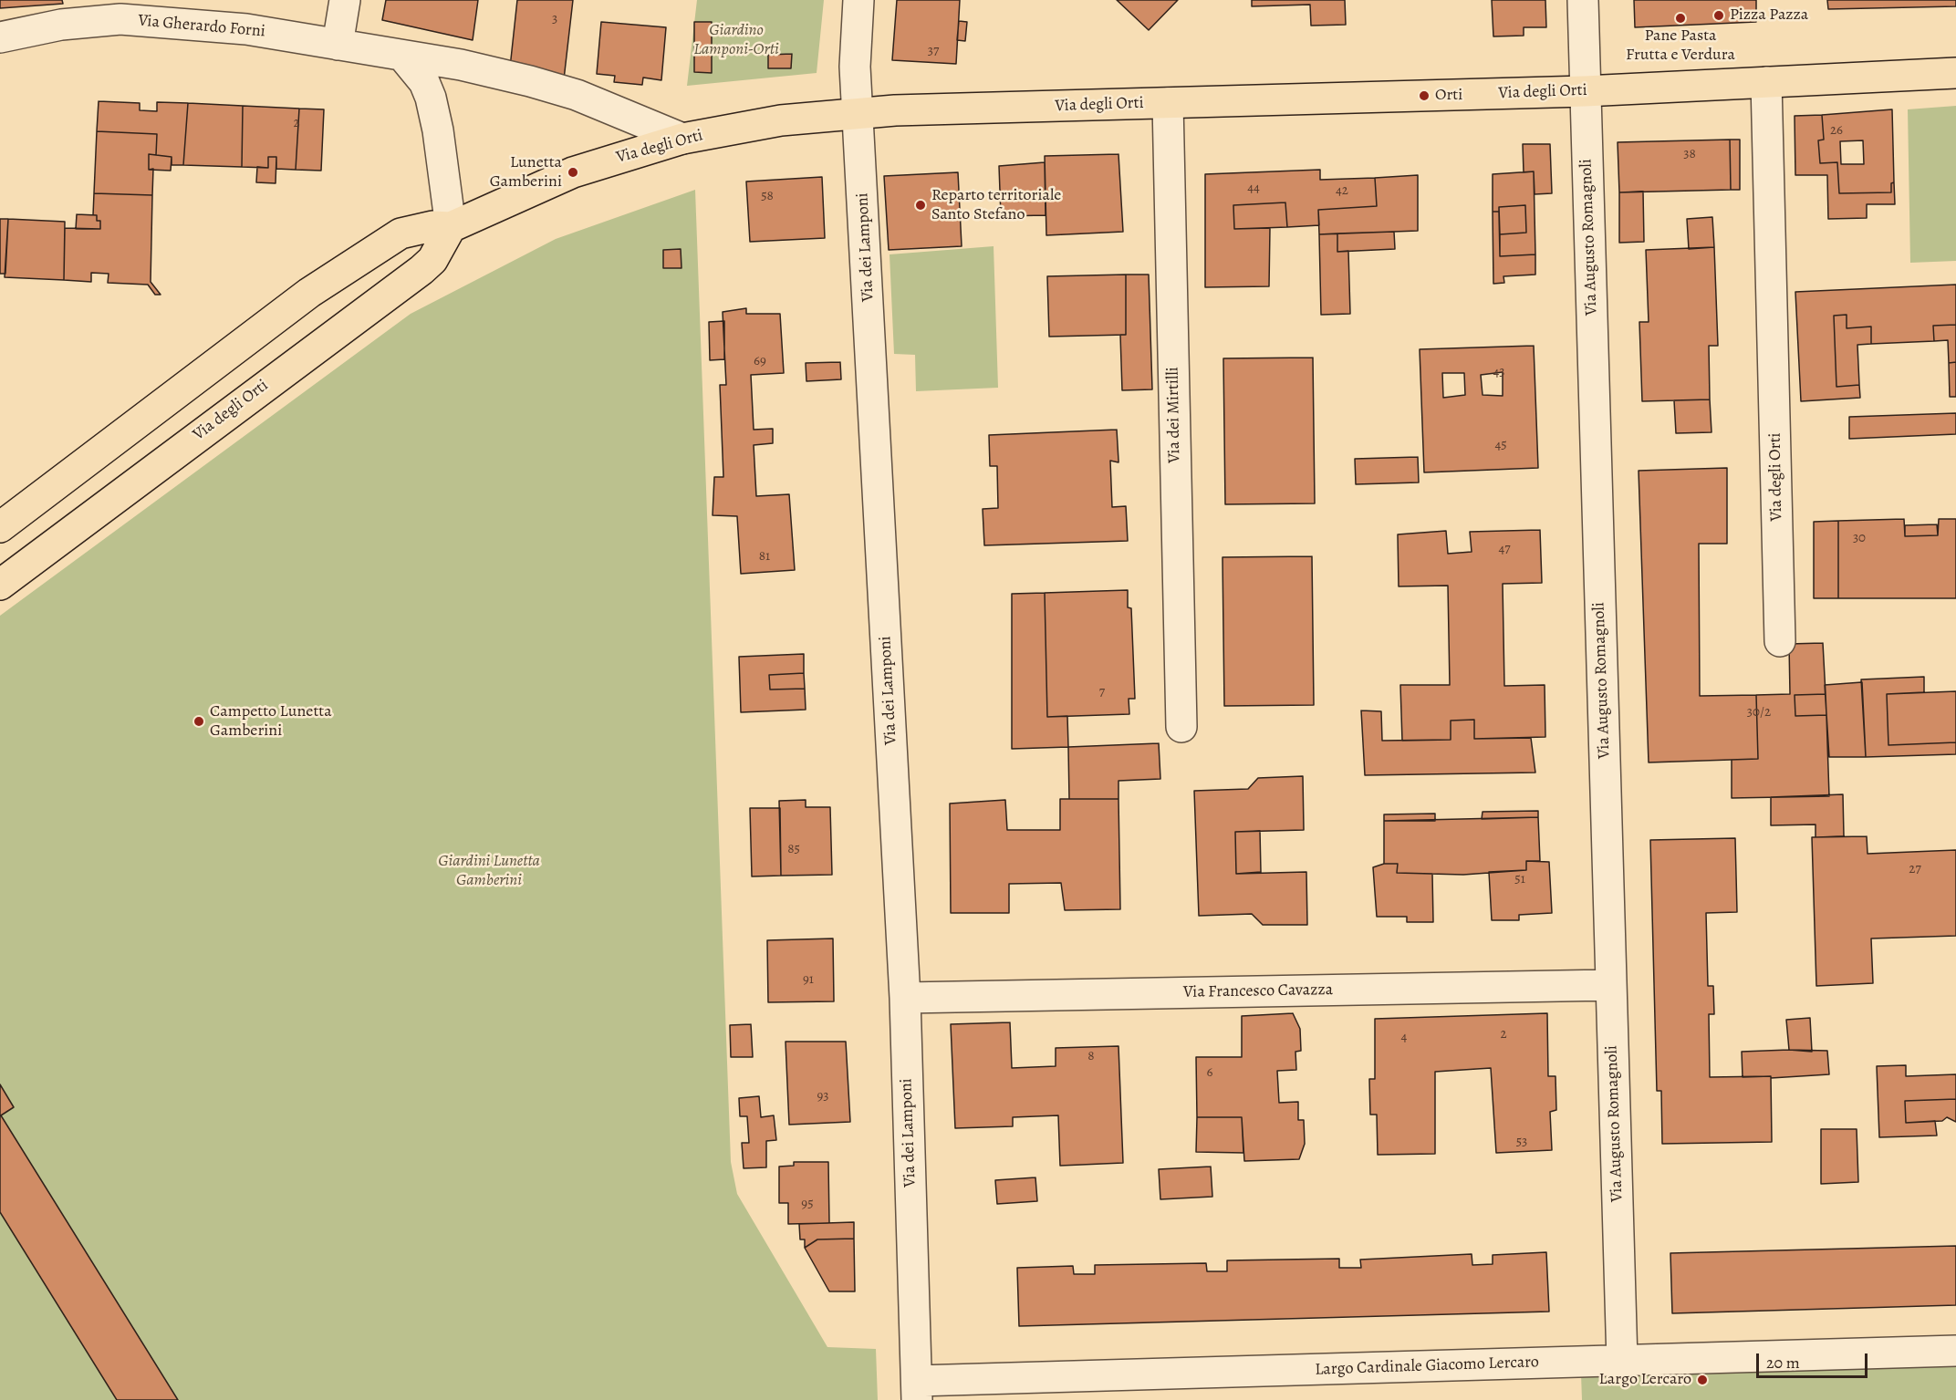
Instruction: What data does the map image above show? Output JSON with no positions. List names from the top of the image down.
{
  "streets": {
    "main road": ["Via degli Orti"],
    "street": [
      "Via Gherardo Forni",
      "Via Augusto Romagnoli",
      "Via dei Lamponi",
      "Via dei Mirtilli",
      "Via Francesco Cavazza",
      "Largo Cardinale Giacomo Lercaro"
    ]
  },
  "crossings": [
    ["Via Gherardo Forni", "Via degli Orti"],
    ["Via degli Orti", "Via Augusto Romagnoli"],
    ["Via degli Orti", "Via dei Lamponi"],
    ["Via degli Orti", "Via dei Mirtilli"],
    ["Via Augusto Romagnoli", "Via Francesco Cavazza"],
    ["Via Augusto Romagnoli", "Largo Cardinale Giacomo Lercaro"],
    ["Via dei Lamponi", "Via Francesco Cavazza"],
    ["Via dei Lamponi", "Largo Cardinale Giacomo Lercaro"]
  ],
  "parks": ["Giardino Lamponi-Orti", "Giardini Lunetta Gamberini"],
  "places": [
    "Pizza Pazza",
    "Pane Pasta Frutta e Verdura",
    "Orti",
    "Lunetta Gamberini",
    "Reparto territoriale Santo Stefano",
    "Campetto Lunetta Gamberini",
    "Largo Lercaro"
  ],
  "house_numbers": [
    "3",
    "37",
    "2",
    "26",
    "38",
    "44",
    "42",
    "58",
    "69",
    "43",
    "45",
    "30",
    "47",
    "81",
    "7",
    "30/2",
    "85",
    "27",
    "51",
    "91",
    "2",
    "4",
    "8",
    "6",
    "93",
    "53",
    "95"
  ],
  "scale_bar": "20 m"
}
